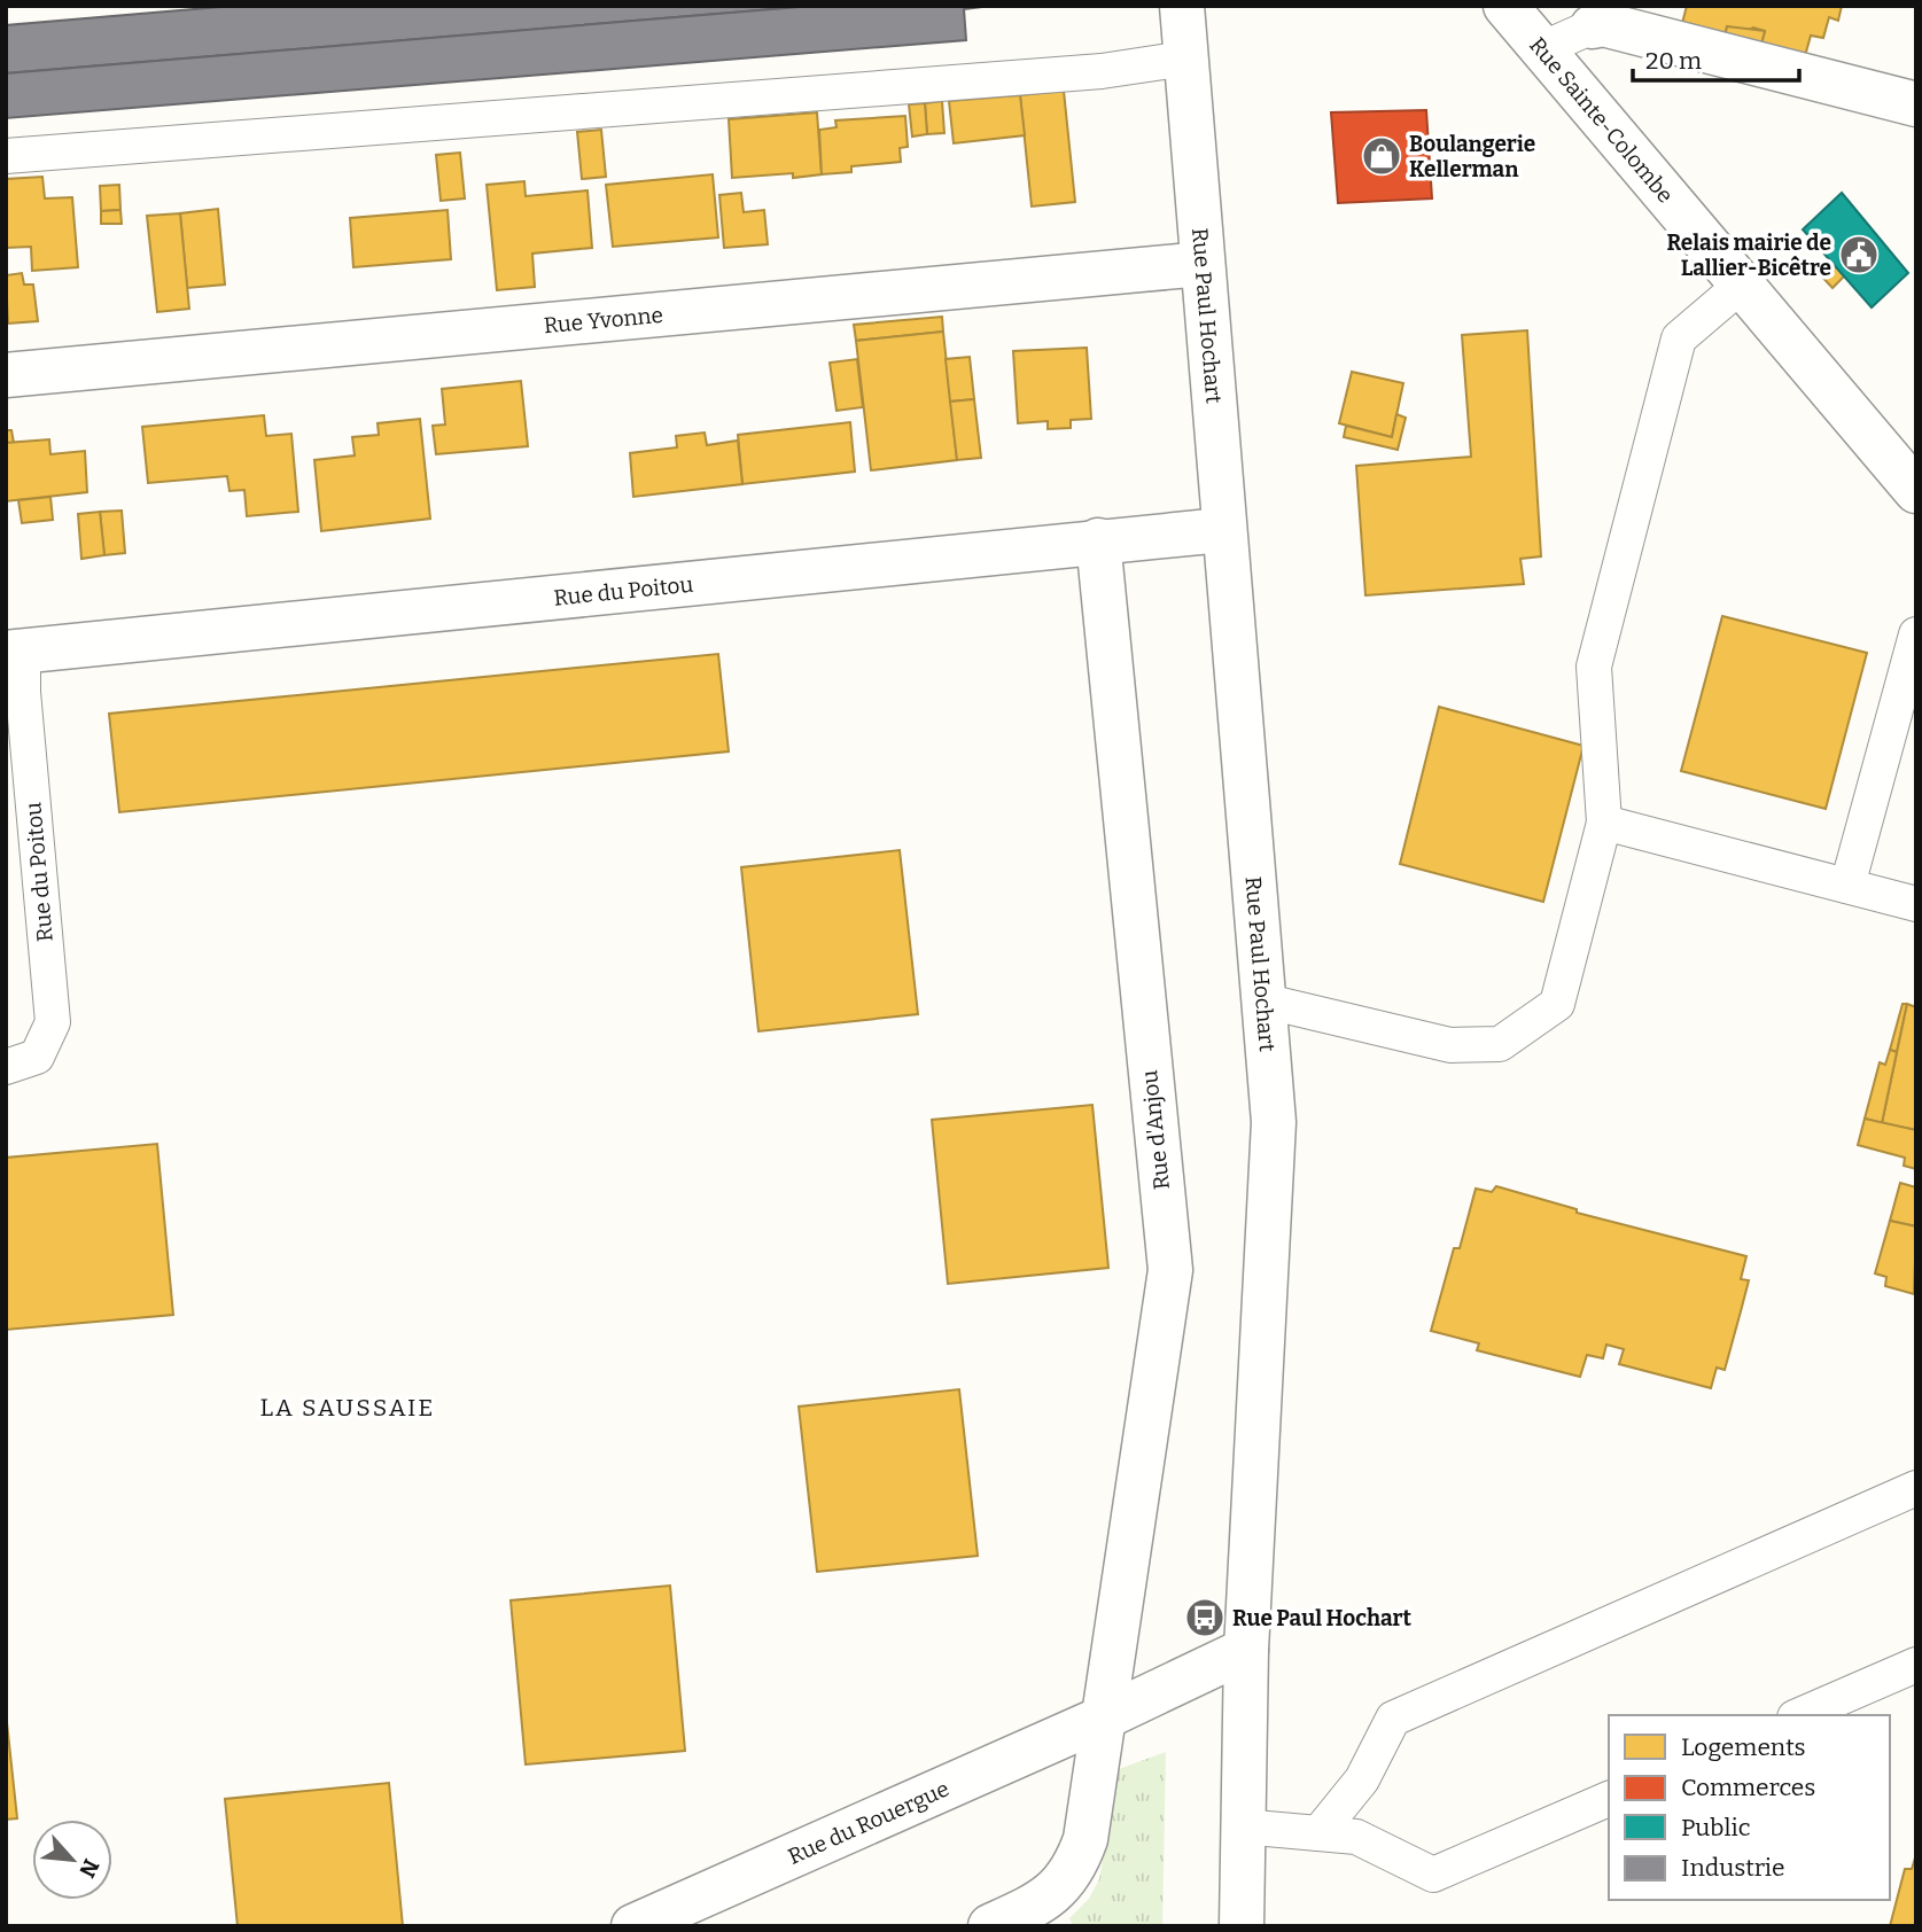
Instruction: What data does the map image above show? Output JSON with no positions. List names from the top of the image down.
{
  "streets": {
    "street": [
      "Rue Sainte-Colombe",
      "Rue Paul Hochart",
      "Rue Yvonne",
      "Rue du Poitou",
      "Rue d'Anjou",
      "Rue du Rouergue"
    ]
  },
  "crossings": [
    ["Rue Paul Hochart", "Rue Yvonne"],
    ["Rue Paul Hochart", "Rue du Poitou"],
    ["Rue Paul Hochart", "Rue du Rouergue"],
    ["Rue du Poitou", "Rue d'Anjou"],
    ["Rue d'Anjou", "Rue du Rouergue"]
  ],
  "districts": ["LA SAUSSAIE"],
  "places": {
    "shop": ["Boulangerie Kellerman"],
    "public building": ["Relais mairie de Lallier-Bicêtre"],
    "bus stop": ["Rue Paul Hochart"]
  },
  "legend": [
    "Logements",
    "Commerces",
    "Public",
    "Industrie"
  ],
  "scale_bar": "20 m",
  "north": "bottom right"
}
